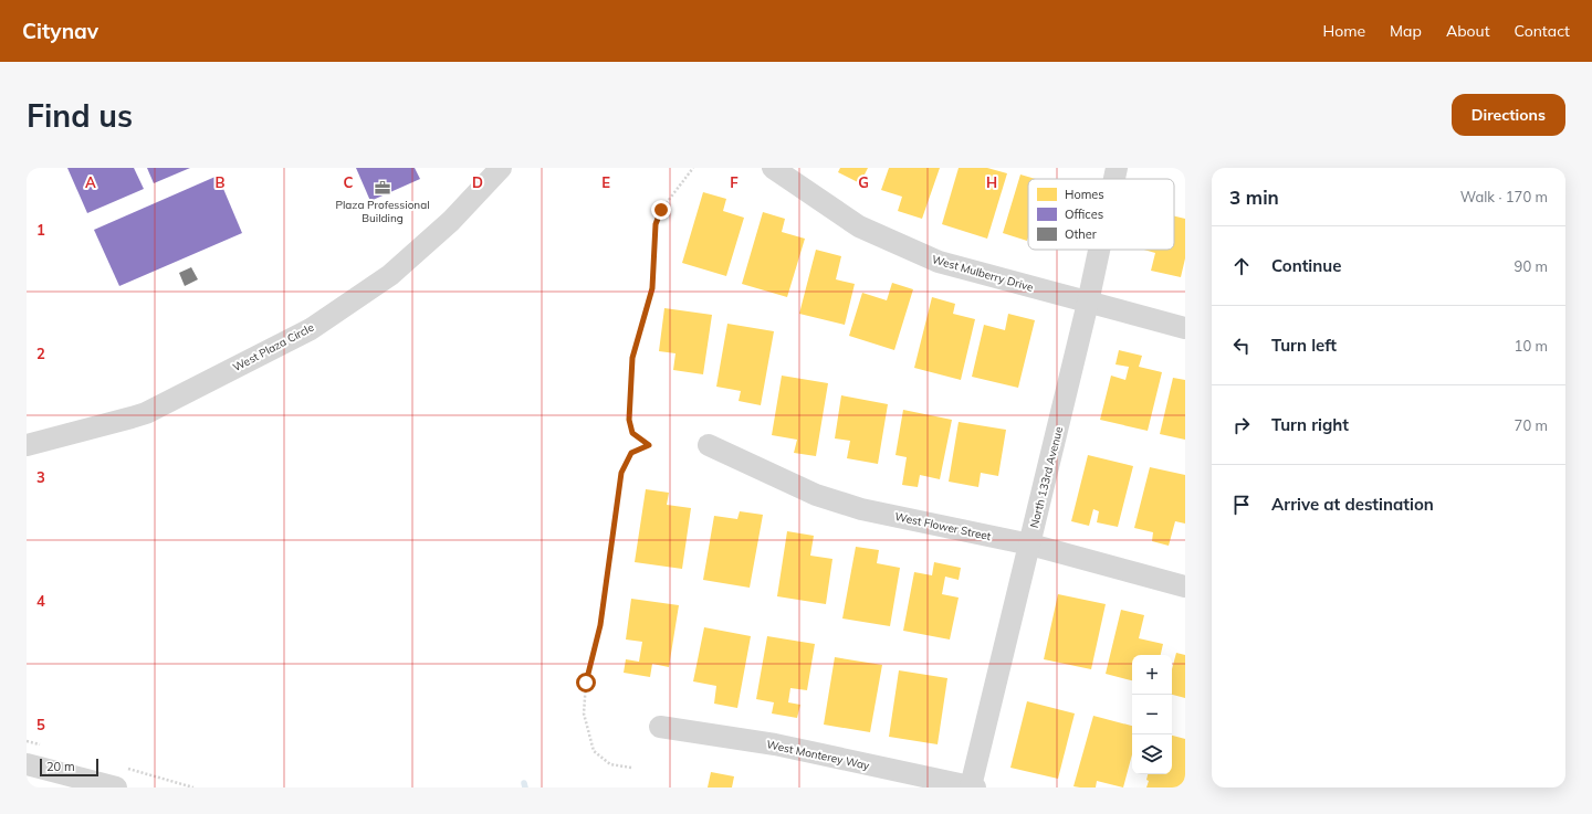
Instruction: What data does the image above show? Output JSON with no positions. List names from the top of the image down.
{
  "streets": {
    "street": [
      "West Mulberry Drive",
      "West Plaza Circle",
      "North 133rd Avenue",
      "West Flower Street",
      "West Monterey Way"
    ]
  },
  "crossings": [
    ["West Mulberry Drive", "North 133rd Avenue"],
    ["North 133rd Avenue", "West Flower Street"],
    ["North 133rd Avenue", "West Monterey Way"]
  ],
  "places": {
    "office": ["Plaza Professional Building"]
  },
  "legend": ["Homes", "Offices", "Other"],
  "scale_bar": "20 m",
  "page": {
    "header": "Citynav",
    "nav": [
      "Home",
      "Map",
      "About",
      "Contact"
    ],
    "buttons": "Directions",
    "title": "Find us",
    "heading": ["3 min", "Walk · 170 m"],
    "list": [
      ["Continue", "90 m"],
      ["Turn left", "10 m"],
      ["Turn right", "70 m"],
      "Arrive at destination"
    ],
    "map_buttons": ["+", "−"],
    "scale": "20 m"
  },
  "grid": {
    "columns": [
      "A",
      "B",
      "C",
      "D",
      "E",
      "F",
      "G",
      "H"
    ],
    "rows": [
      "1",
      "2",
      "3",
      "4",
      "5"
    ]
  }
}
